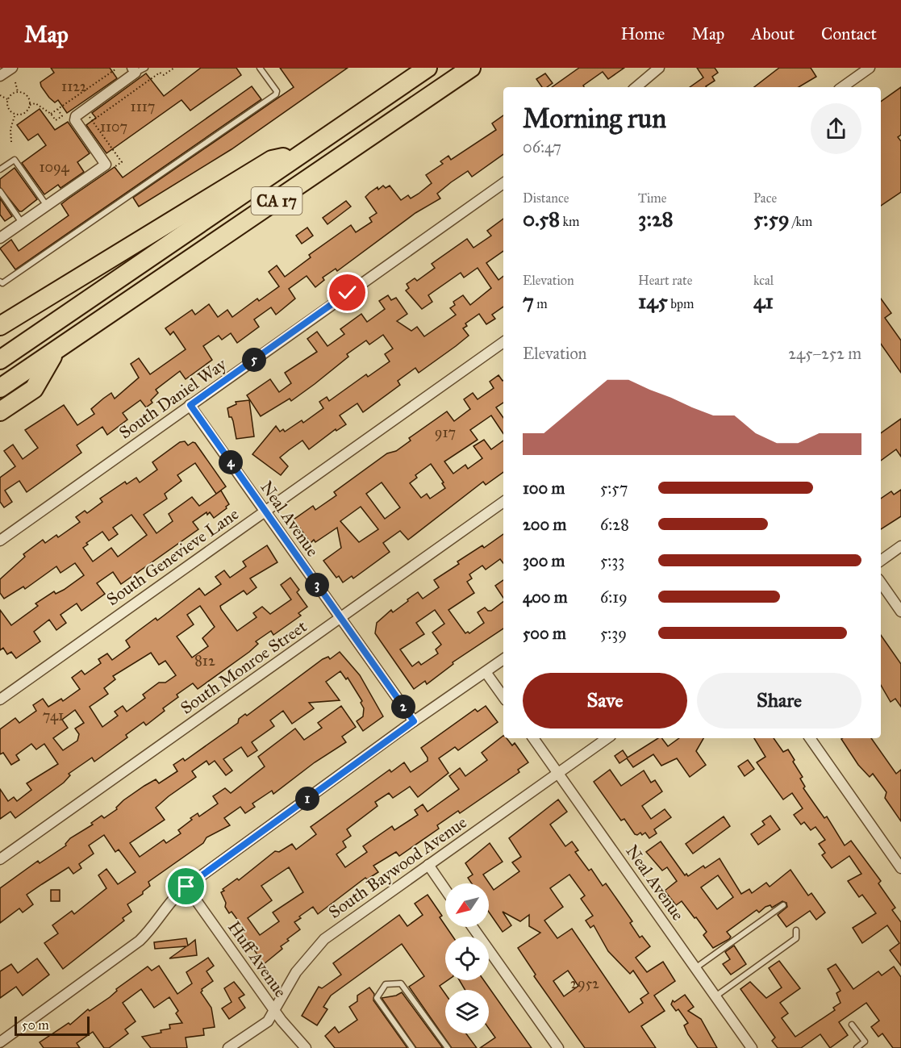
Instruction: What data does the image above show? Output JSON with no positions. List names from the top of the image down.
{
  "streets": {
    "highway": ["CA 17"],
    "street": [
      "South Daniel Way",
      "Neal Avenue",
      "South Genevieve Lane",
      "South Monroe Street",
      "South Baywood Avenue",
      "Huff Avenue"
    ]
  },
  "crossings": [
    ["South Daniel Way", "Neal Avenue"],
    ["Neal Avenue", "South Genevieve Lane"],
    ["Neal Avenue", "South Monroe Street"],
    ["Neal Avenue", "South Baywood Avenue"],
    ["South Baywood Avenue", "Huff Avenue"]
  ],
  "house_numbers": [
    "1122",
    "1117",
    "1107",
    "1094",
    "917",
    "812",
    "741",
    "2952"
  ],
  "scale_bar": "50 m",
  "north": "bottom left",
  "page": {
    "header": "Map",
    "nav": [
      "Home",
      "Map",
      "About",
      "Contact"
    ],
    "heading": ["Morning run", "06:47"],
    "stats": [
      ["Distance", "0.58 km"],
      ["Time", "3:28"],
      ["Pace", "5:59 /km"],
      ["Elevation", "7 m"],
      ["Heart rate", "145 bpm"],
      ["kcal", "41"]
    ],
    "chart": ["Elevation", "245–252 m"],
    "pins": [
      "5",
      "4",
      "3",
      "2",
      "1"
    ],
    "list": [
      {
        "name": "100 m",
        "note": "5:57"
      },
      {
        "name": "200 m",
        "note": "6:28"
      },
      {
        "name": "300 m",
        "note": "5:33"
      },
      {
        "name": "400 m",
        "note": "6:19"
      },
      {
        "name": "500 m",
        "note": "5:39"
      }
    ],
    "buttons": ["Save", "Share"],
    "scale": "50 m"
  }
}
